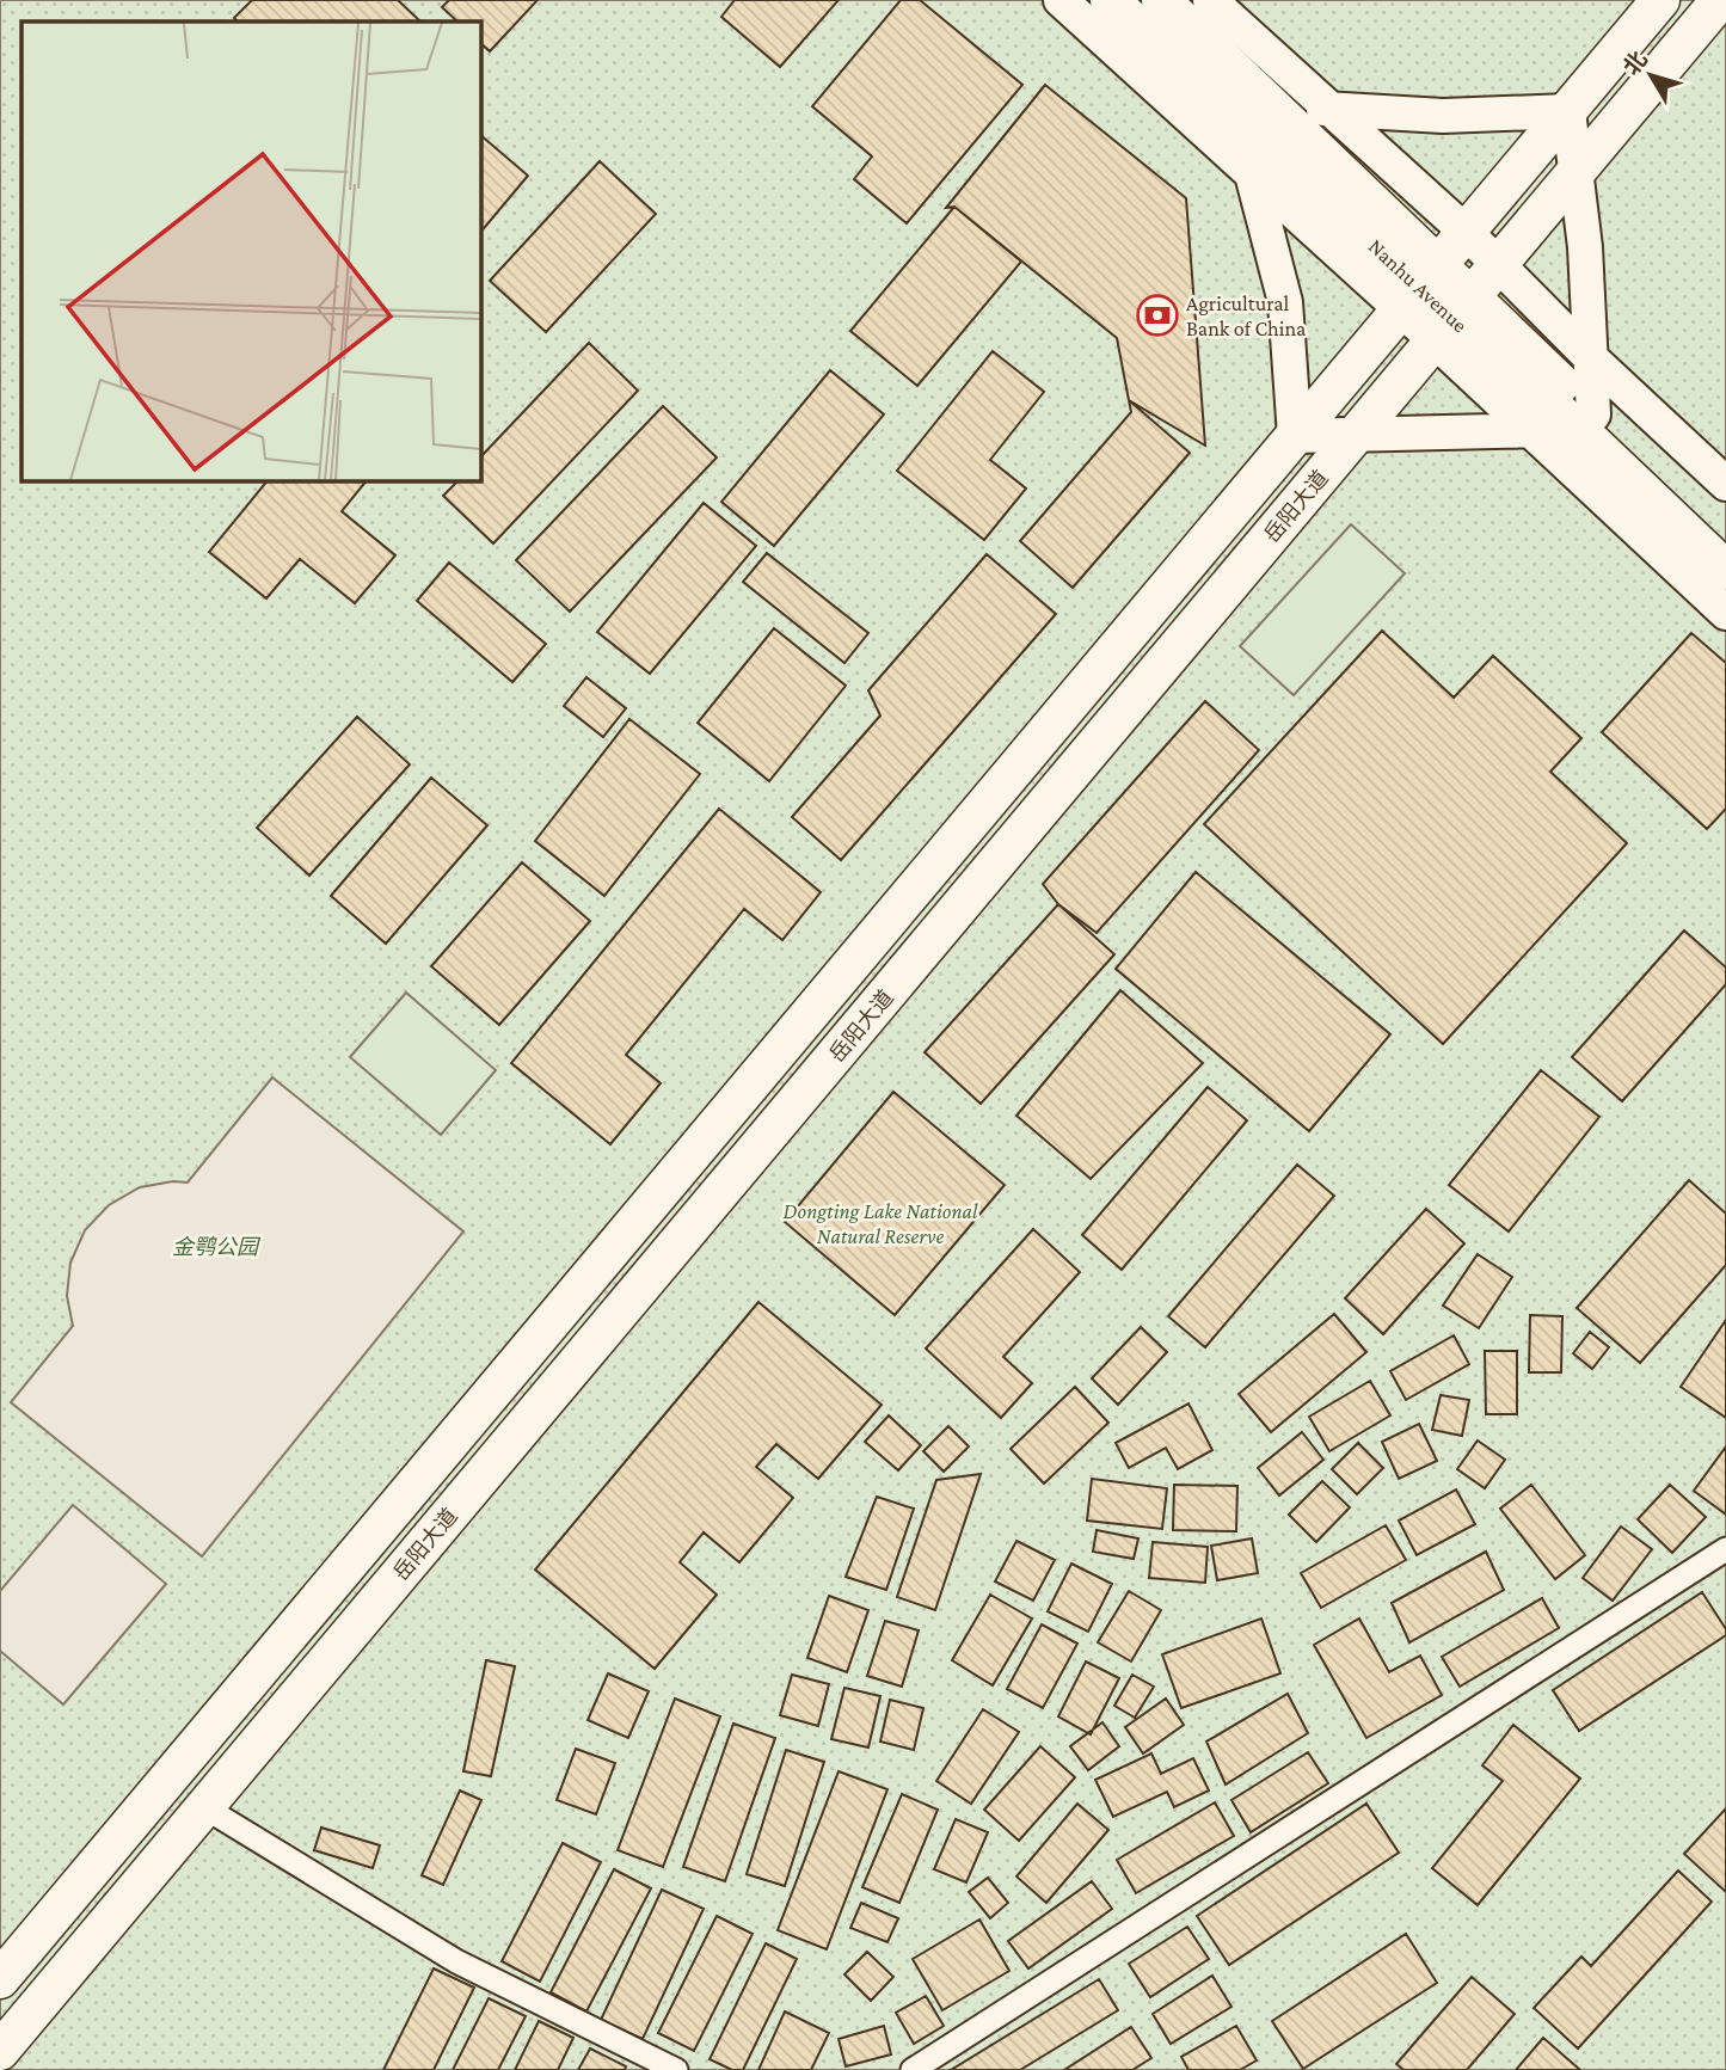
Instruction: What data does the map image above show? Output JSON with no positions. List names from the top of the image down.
{
  "streets": {
    "main road": ["Nanhu Avenue", "岳阳大道"]
  },
  "crossings": [
    ["Nanhu Avenue", "岳阳大道"]
  ],
  "parks": ["Dongting Lake National Natural Reserve", "金鹗公园"],
  "places": {
    "bank": ["Agricultural Bank of China"]
  },
  "north": "top left"
}
